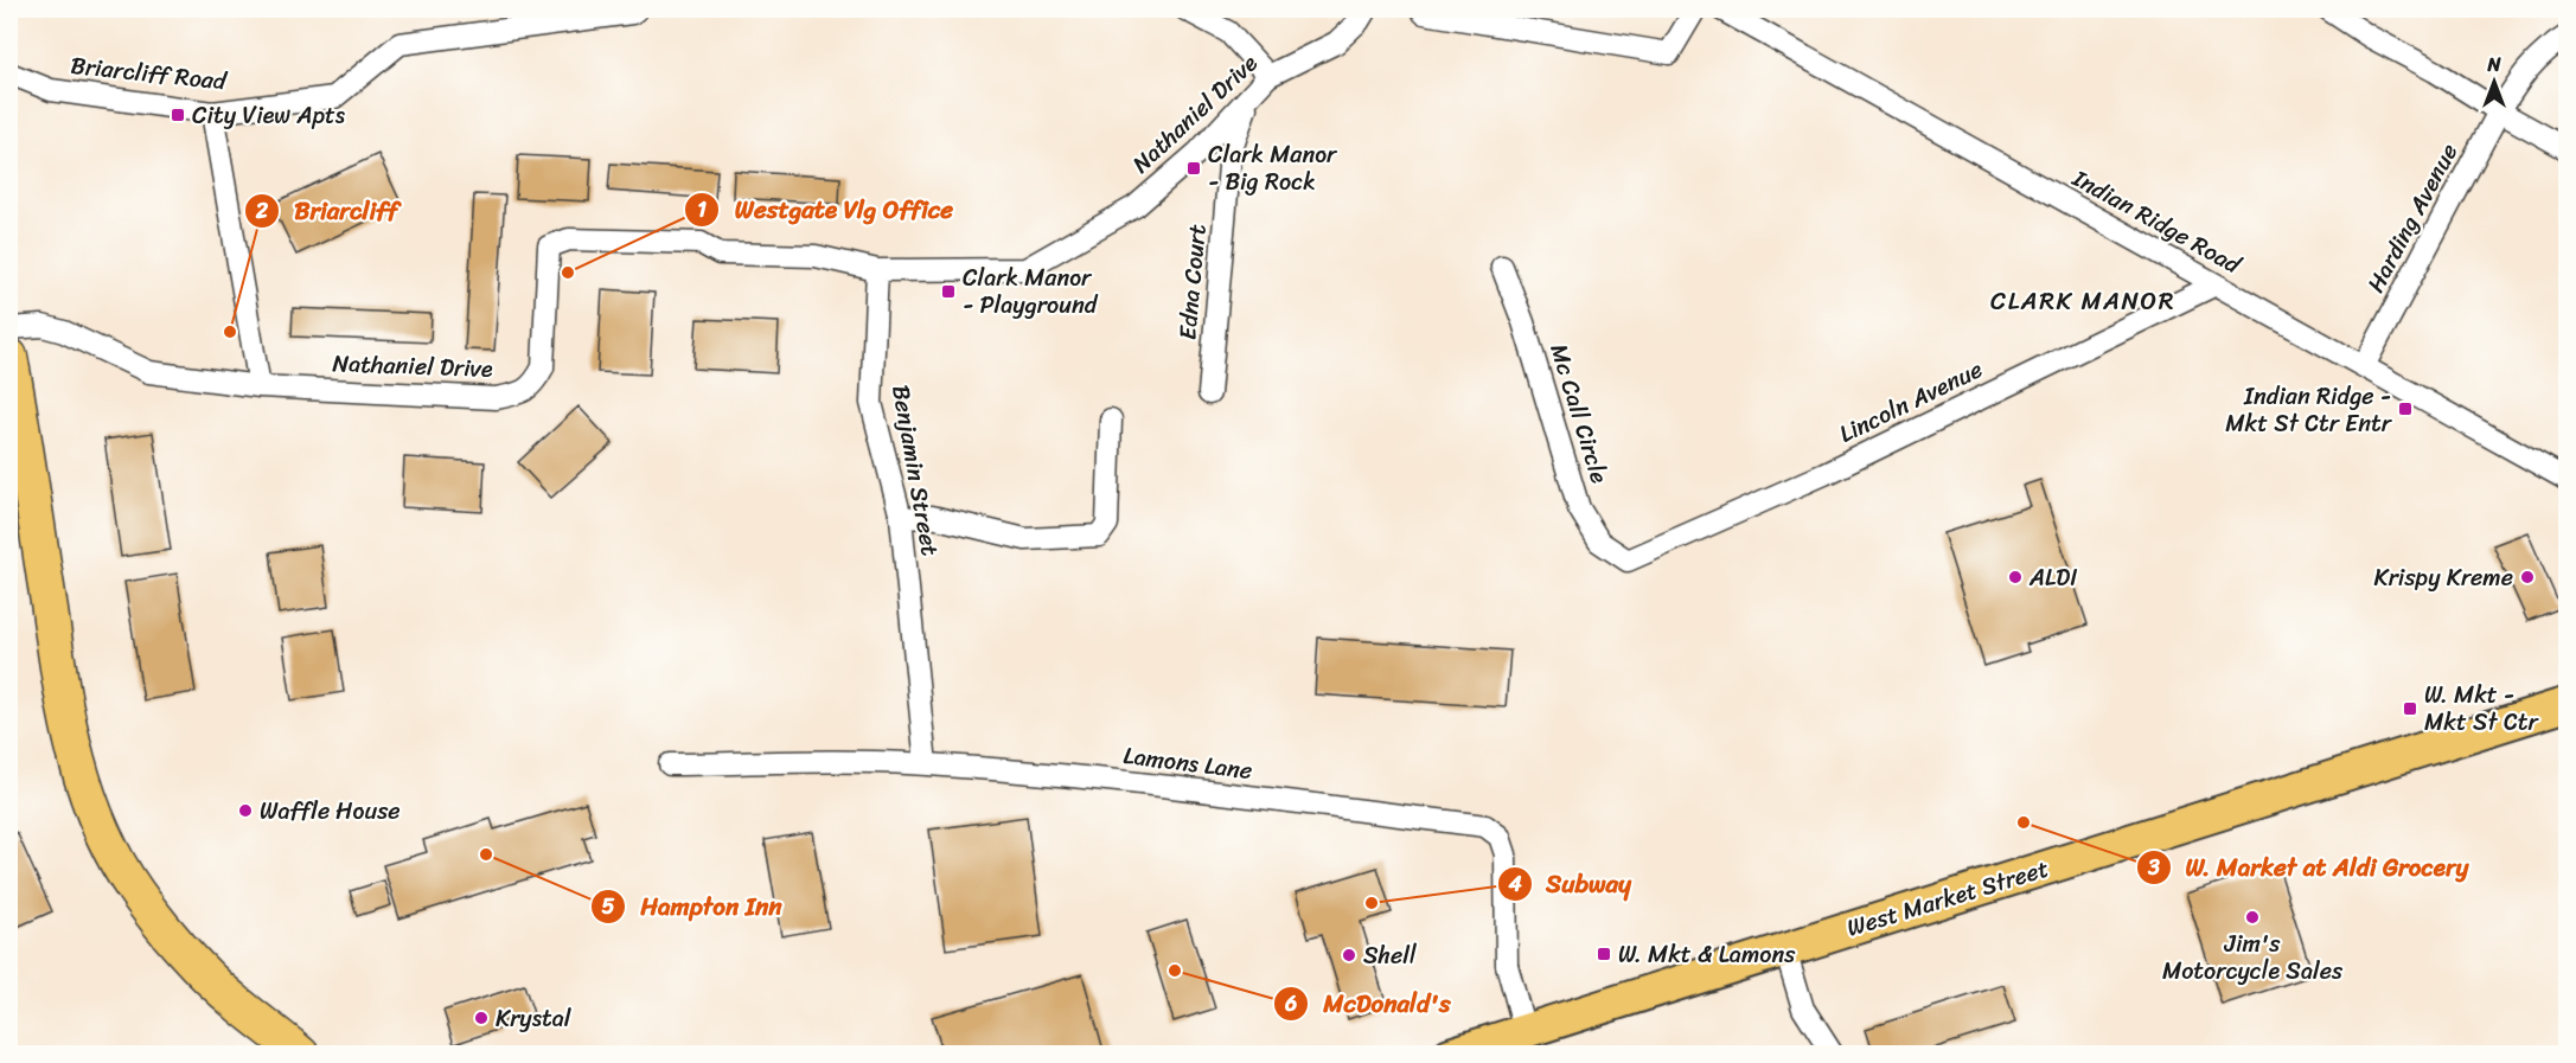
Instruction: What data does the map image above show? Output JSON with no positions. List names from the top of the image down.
{
  "streets": {
    "main road": ["West Market Street"],
    "street": [
      "Briarcliff Road",
      "Nathaniel Drive",
      "Harding Avenue",
      "Indian Ridge Road",
      "Edna Court",
      "Lincoln Avenue",
      "Mc Call Circle",
      "Benjamin Street",
      "Lamons Lane"
    ]
  },
  "crossings": [
    ["Nathaniel Drive", "Edna Court"],
    ["Nathaniel Drive", "Benjamin Street"],
    ["Harding Avenue", "Indian Ridge Road"],
    ["Indian Ridge Road", "Lincoln Avenue"],
    ["Lincoln Avenue", "Mc Call Circle"],
    ["Benjamin Street", "Lamons Lane"],
    ["Lamons Lane", "West Market Street"]
  ],
  "districts": ["CLARK MANOR"],
  "places": {
    "transit": [
      "City View Apts",
      "Clark Manor - Big Rock",
      "Clark Manor - Playground",
      "Indian Ridge - Mkt St Ctr Entr",
      "W. Mkt - Mkt St Ctr",
      "W. Mkt & Lamons"
    ],
    "other": [
      "Westgate Vlg Office",
      "Briarcliff",
      "ALDI",
      "Krispy Kreme",
      "Waffle House",
      "W. Market at Aldi Grocery",
      "Hampton Inn",
      "Subway",
      "Jim's Motorcycle Sales",
      "Shell",
      "McDonald's",
      "Krystal"
    ]
  },
  "north": "top"
}
